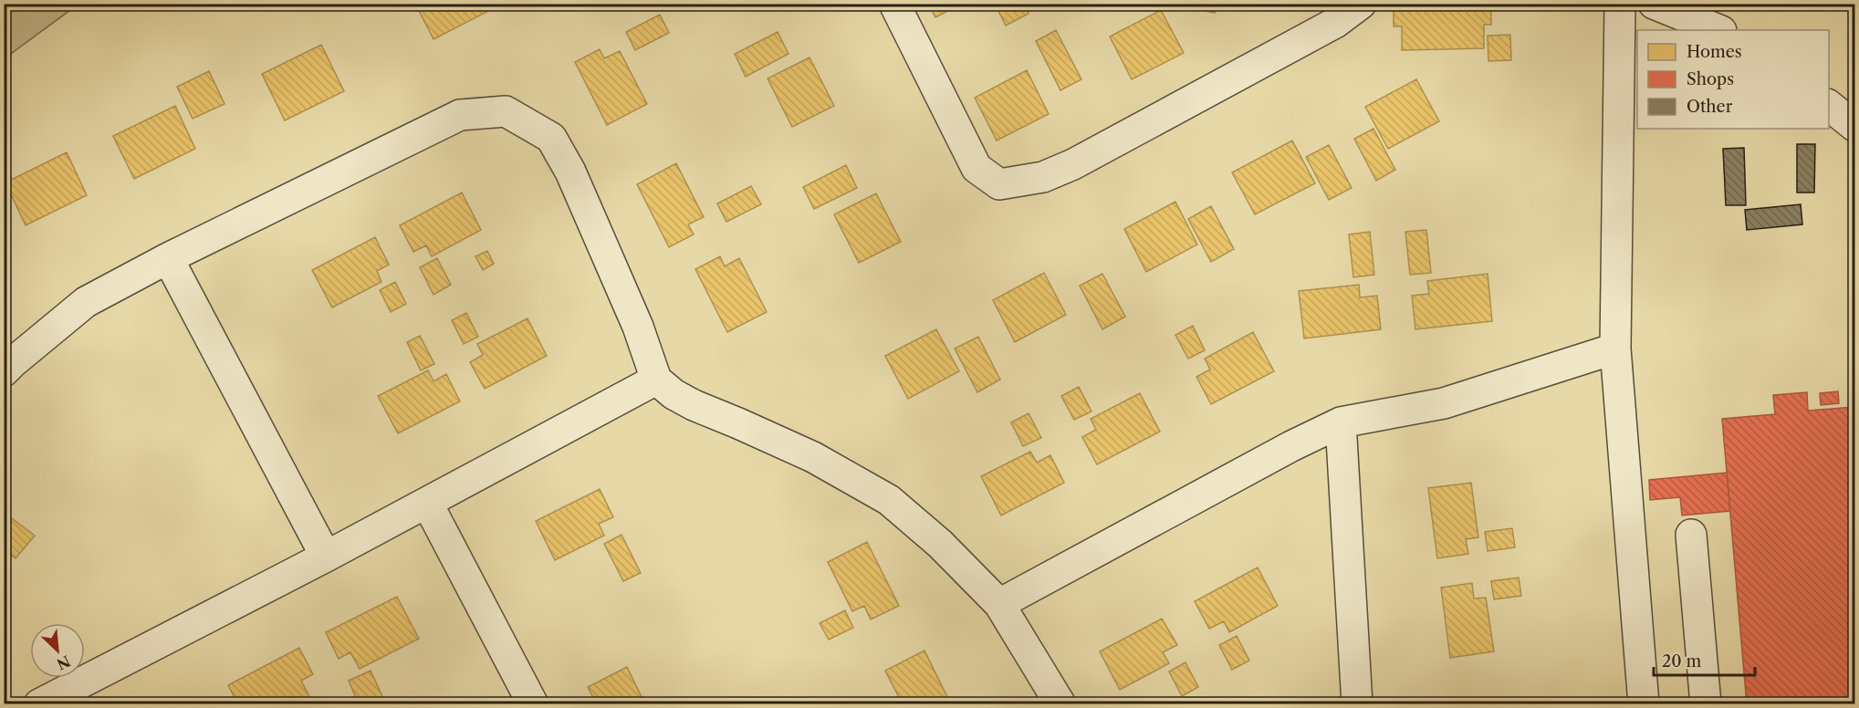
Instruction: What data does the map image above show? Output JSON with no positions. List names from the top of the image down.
{
  "legend": ["Homes", "Shops", "Other"],
  "scale_bar": "20 m",
  "north": "bottom right"
}
